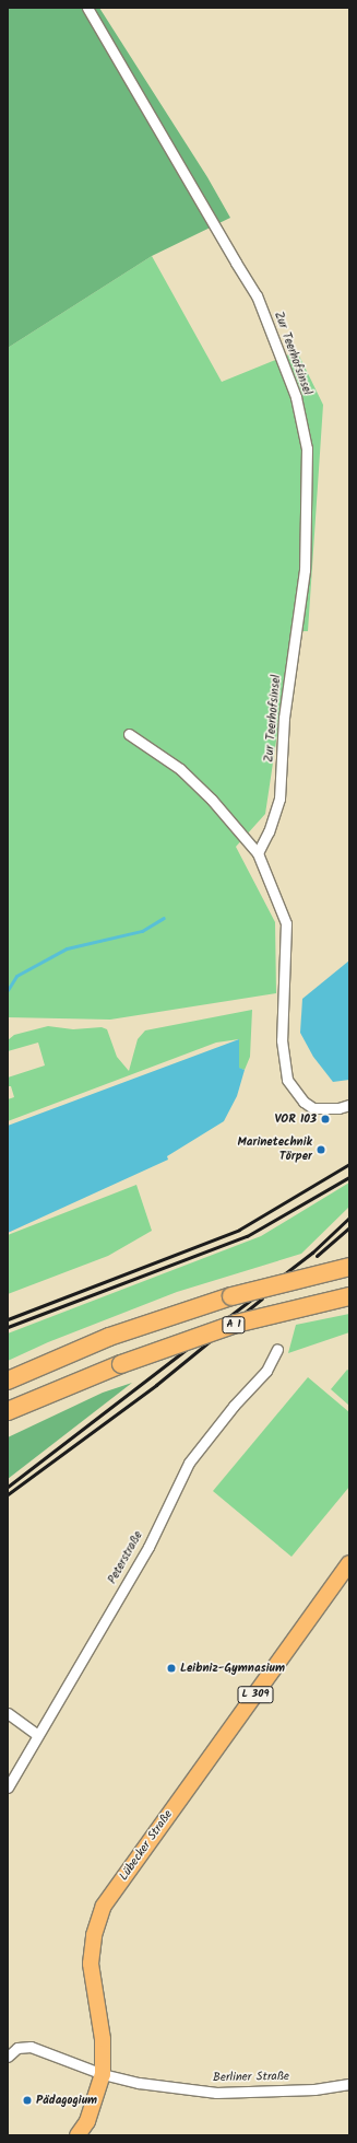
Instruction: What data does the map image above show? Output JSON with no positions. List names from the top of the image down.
{
  "streets": {
    "highway": ["A 1"],
    "main road": ["L 309", "Lübecker Straße"],
    "street": ["Zur Teerhofsinsel", "Peterstraße", "Berliner Straße"]
  },
  "crossings": [
    ["L 309", "Lübecker Straße"],
    ["L 309", "Berliner Straße"],
    ["Lübecker Straße", "Berliner Straße"]
  ],
  "places": [
    "VOR 103",
    "Marinetechnik Törper",
    "Leibniz-Gymnasium",
    "Pädagogium"
  ]
}
